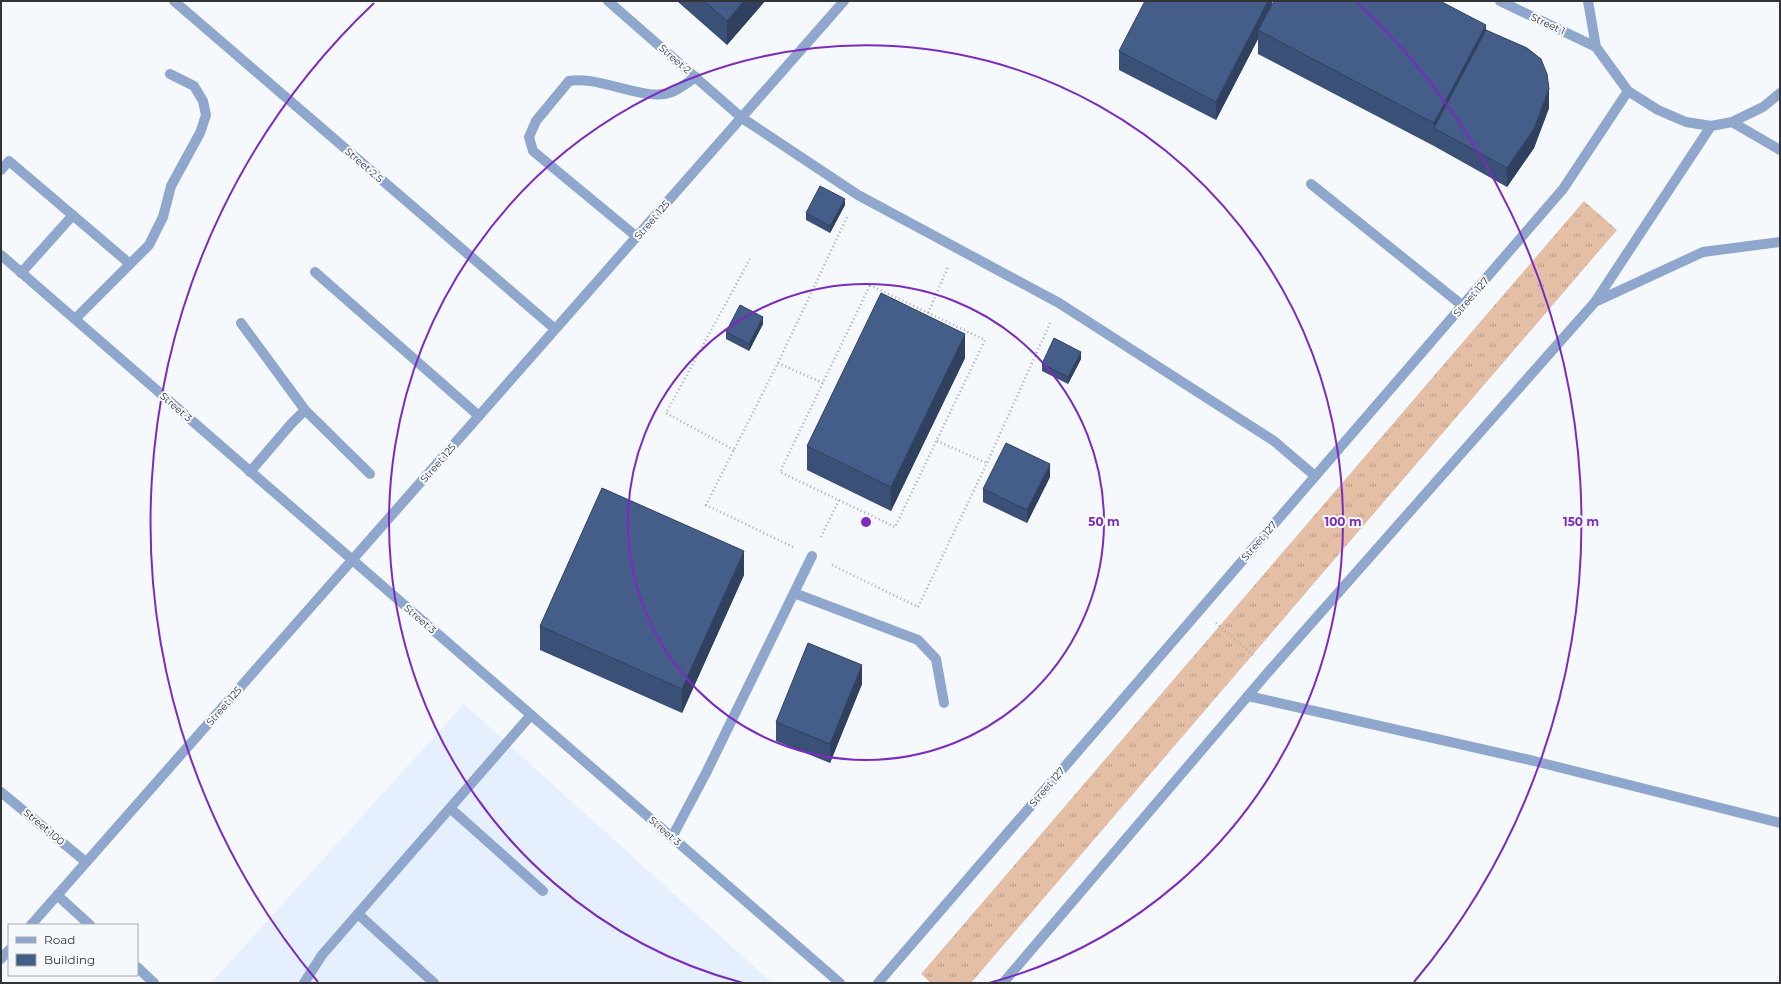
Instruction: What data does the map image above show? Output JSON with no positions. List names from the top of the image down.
{
  "streets": {
    "street": [
      "Street 1",
      "Street 2",
      "Street 2.5",
      "Street 125",
      "Street 127",
      "Street 3",
      "Street 100"
    ]
  },
  "crossings": [
    ["Street 2", "Street 125"],
    ["Street 2", "Street 127"],
    ["Street 2.5", "Street 125"],
    ["Street 125", "Street 3"],
    ["Street 125", "Street 100"]
  ],
  "legend": ["Road", "Building"],
  "rings": ["50 m", "100 m", "150 m"]
}
